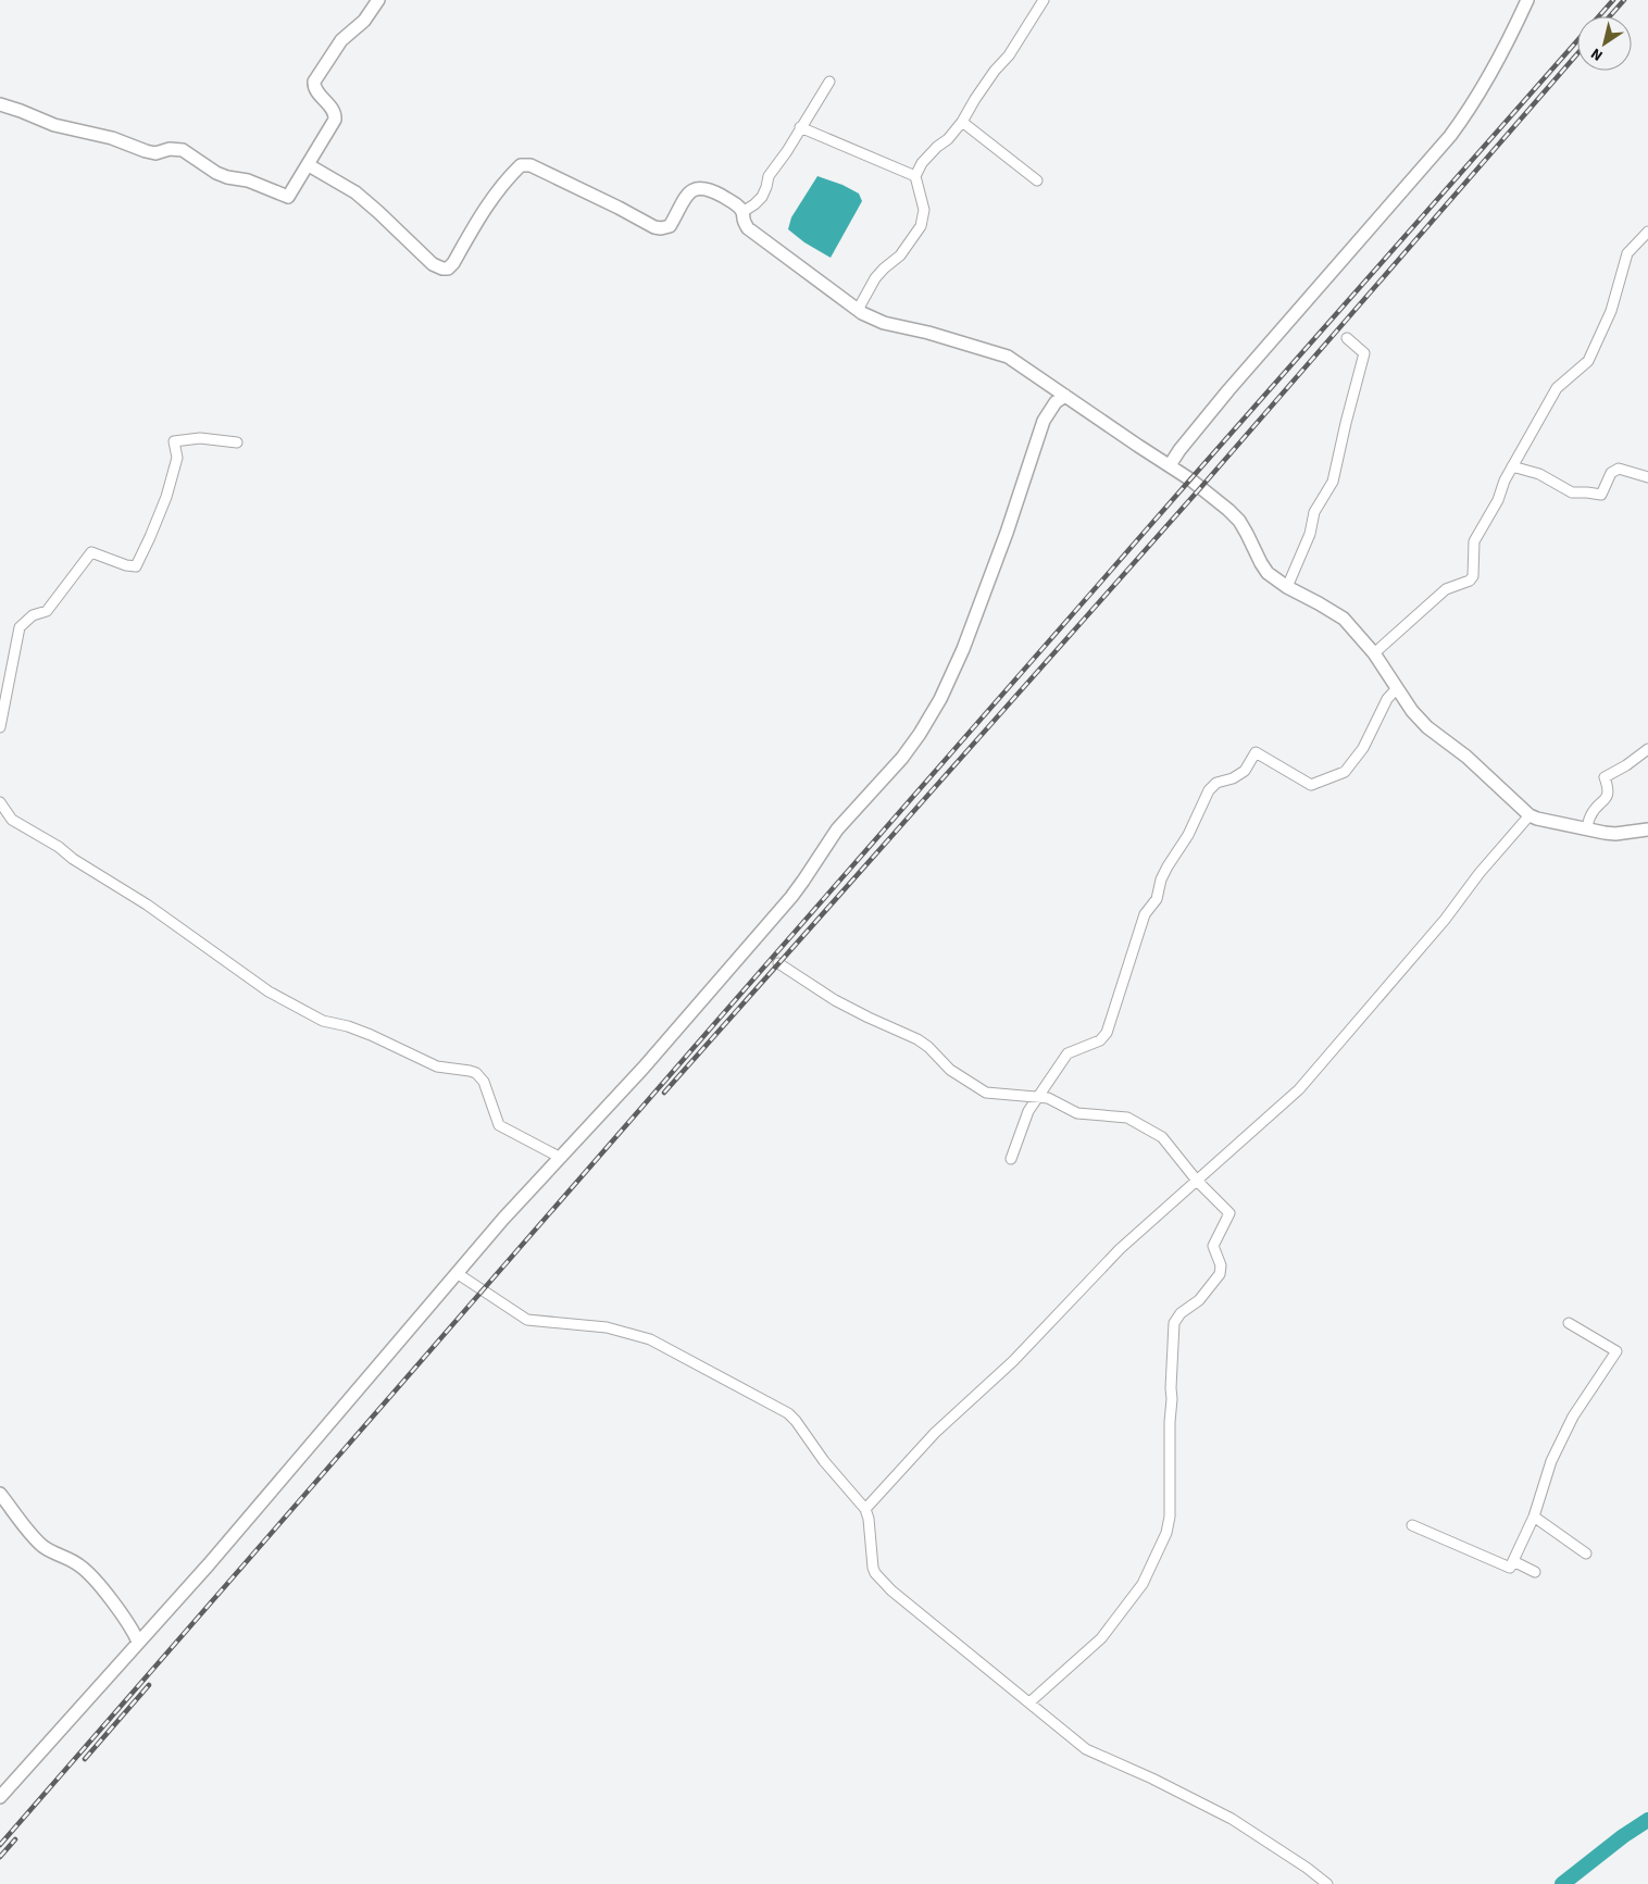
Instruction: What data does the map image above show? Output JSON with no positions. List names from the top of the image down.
{
  "north": "bottom left"
}
